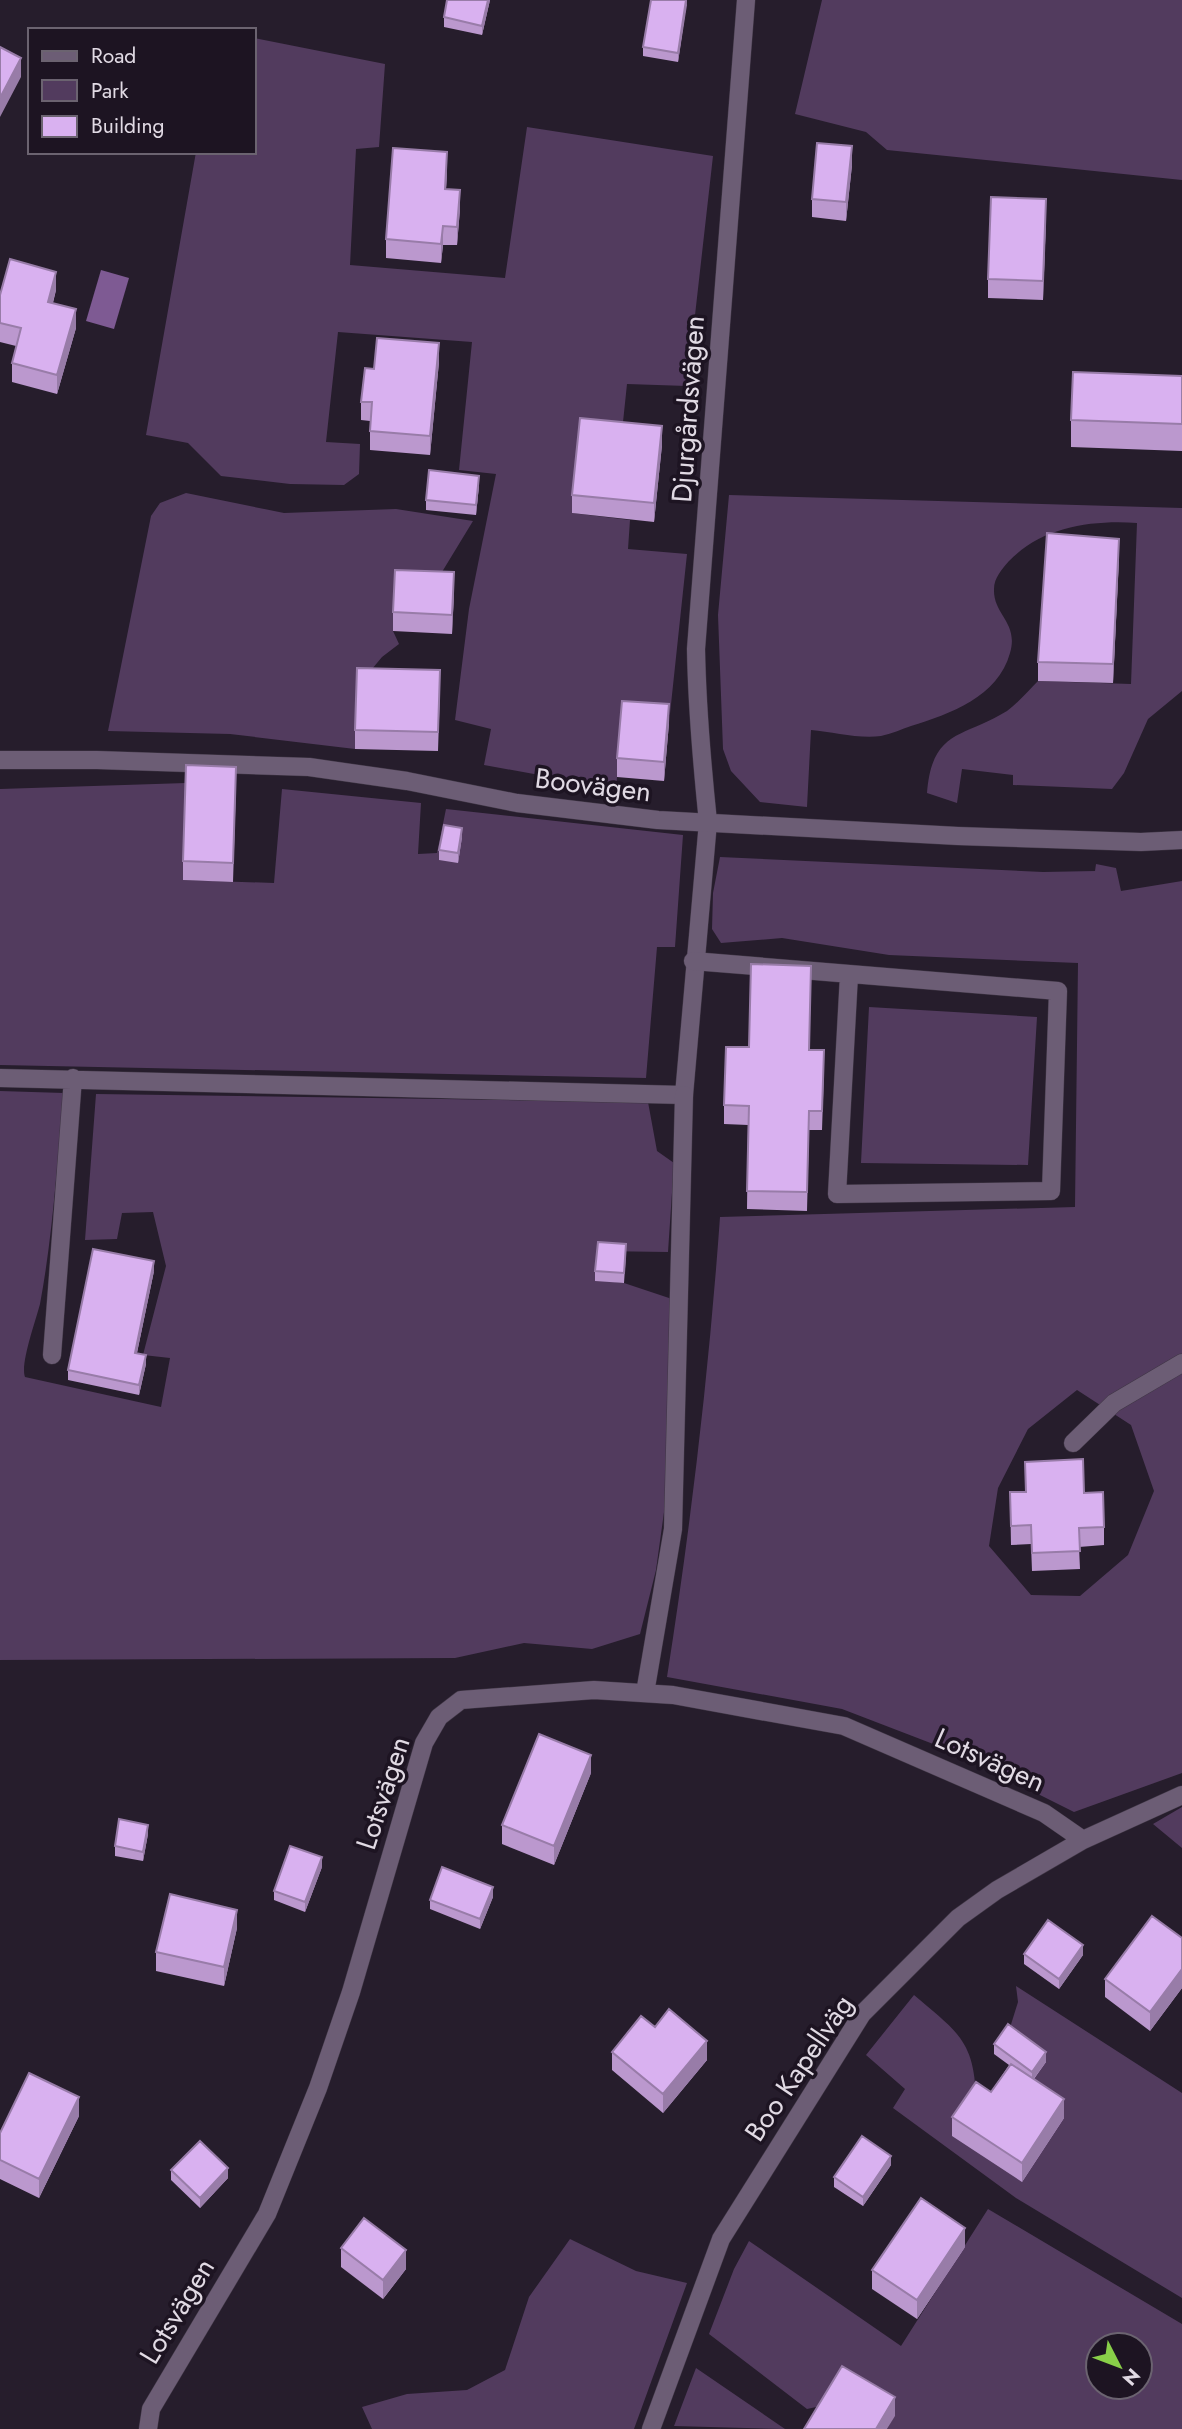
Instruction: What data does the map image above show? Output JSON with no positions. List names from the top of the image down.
{
  "streets": {
    "street": [
      "Djurgårdsvägen",
      "Boovägen",
      "Lotsvägen",
      "Boo Kapellväg"
    ]
  },
  "crossings": [
    ["Djurgårdsvägen", "Boovägen"],
    ["Djurgårdsvägen", "Lotsvägen"],
    ["Lotsvägen", "Boo Kapellväg"]
  ],
  "legend": ["Road", "Park", "Building"],
  "north": "bottom right"
}
